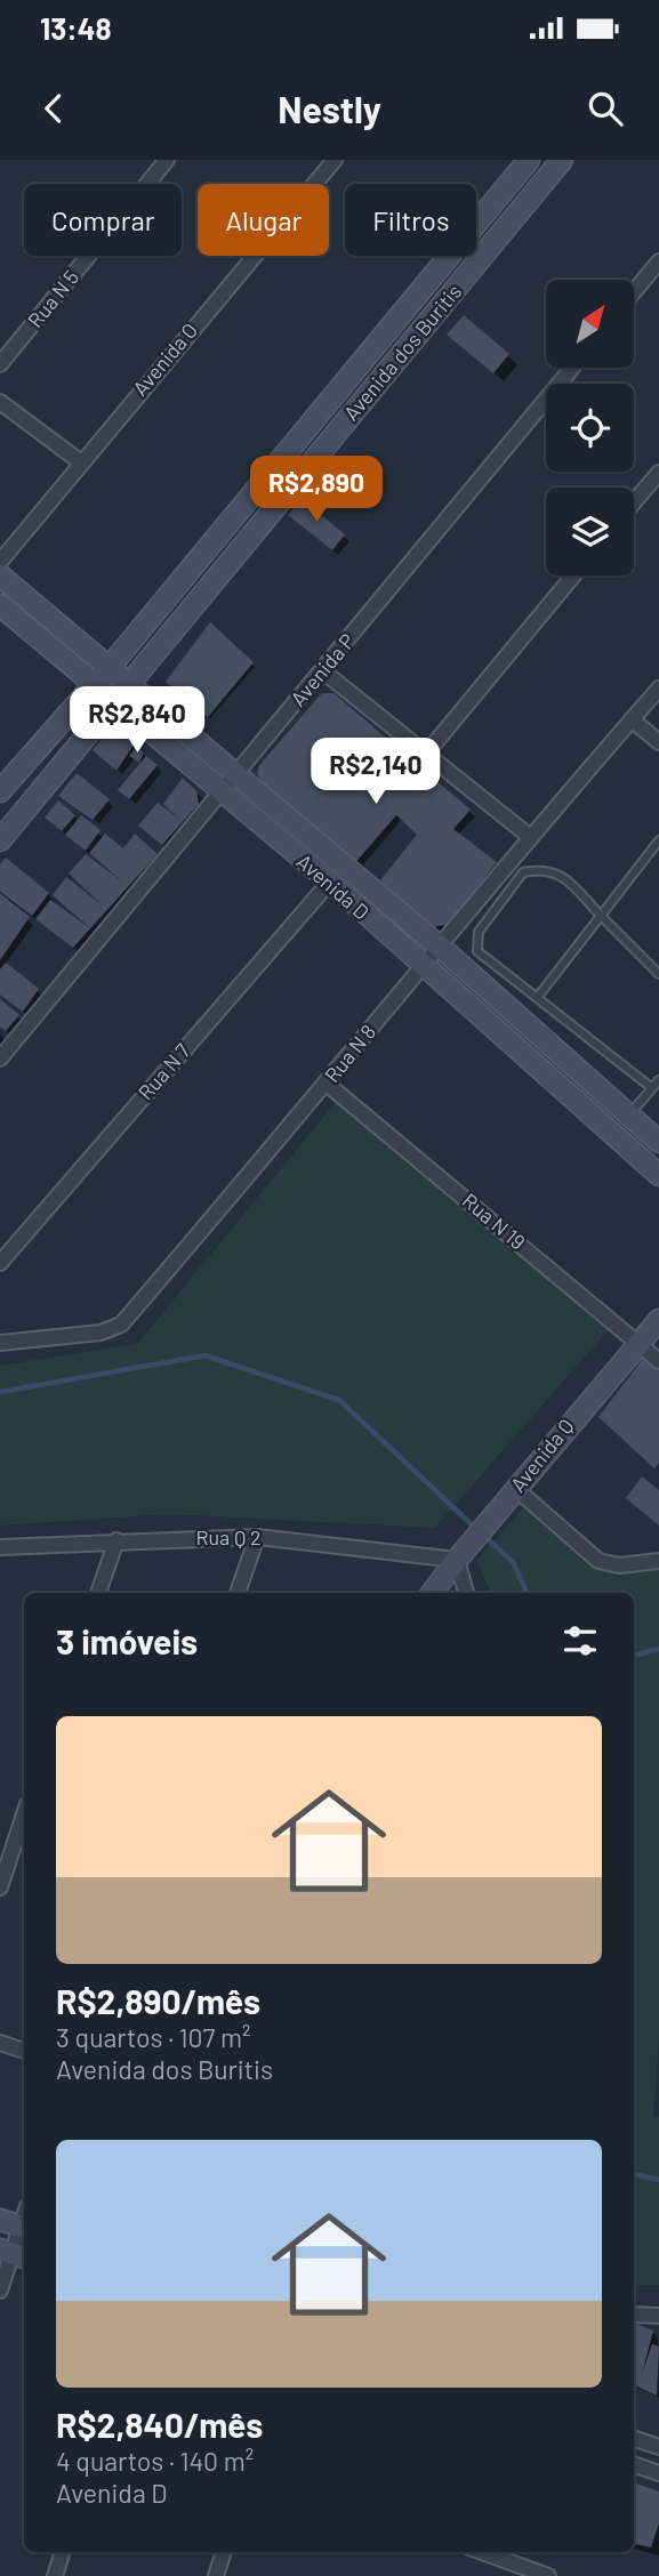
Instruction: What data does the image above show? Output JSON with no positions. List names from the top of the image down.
{
  "streets": {
    "street": [
      "Rua N 5",
      "Avenida dos Buritis",
      "Avenida O",
      "Avenida P",
      "Avenida D",
      "Rua N 8",
      "Rua N 7",
      "Rua N 19",
      "Avenida Q",
      "Rua Q 2"
    ]
  },
  "crossings": [
    ["Avenida dos Buritis", "Avenida D"],
    ["Avenida P", "Avenida D"],
    ["Avenida D", "Rua N 8"],
    ["Avenida D", "Rua N 7"],
    ["Rua N 8", "Rua N 19"],
    ["Rua N 19", "Avenida Q"],
    ["Avenida Q", "Rua Q 2"]
  ],
  "north": "top right",
  "page": {
    "status": "13:48",
    "header": "Nestly",
    "chip": ["Comprar", "Alugar", "Filtros"],
    "price": ["R$2,890", "R$2,840", "R$2,140"],
    "heading": "3 imóveis",
    "list": [
      {
        "name": "R$2,890/mês",
        "note": "3 quartos · 107 m² · Avenida dos Buritis"
      },
      {
        "name": "R$2,840/mês",
        "note": "4 quartos · 140 m² · Avenida D"
      }
    ]
  }
}
